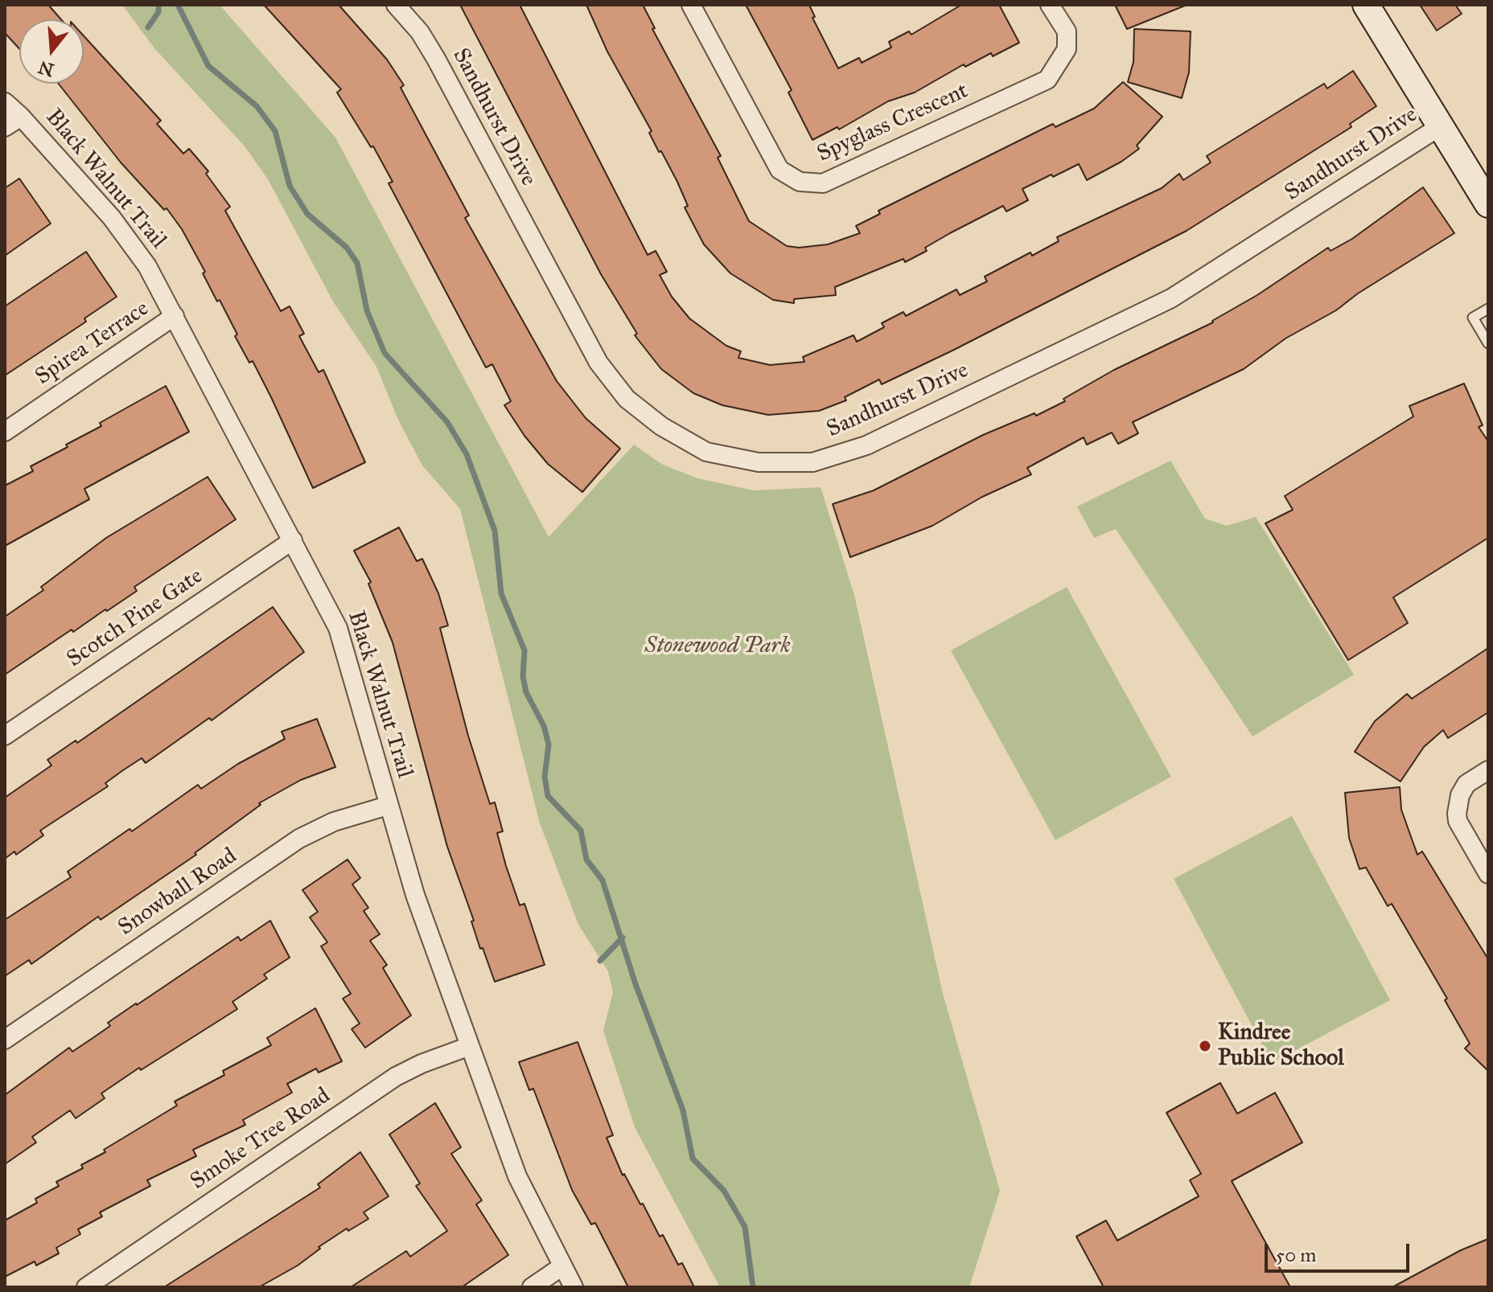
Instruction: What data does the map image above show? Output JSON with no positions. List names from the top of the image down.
{
  "streets": {
    "street": [
      "Sandhurst Drive",
      "Spyglass Crescent",
      "Black Walnut Trail",
      "Spirea Terrace",
      "Scotch Pine Gate",
      "Snowball Road",
      "Smoke Tree Road"
    ]
  },
  "crossings": [
    ["Black Walnut Trail", "Spirea Terrace"],
    ["Black Walnut Trail", "Scotch Pine Gate"],
    ["Black Walnut Trail", "Snowball Road"],
    ["Black Walnut Trail", "Smoke Tree Road"]
  ],
  "parks": ["Stonewood Park"],
  "places": ["Kindree Public School"],
  "scale_bar": "50 m",
  "north": "bottom"
}
